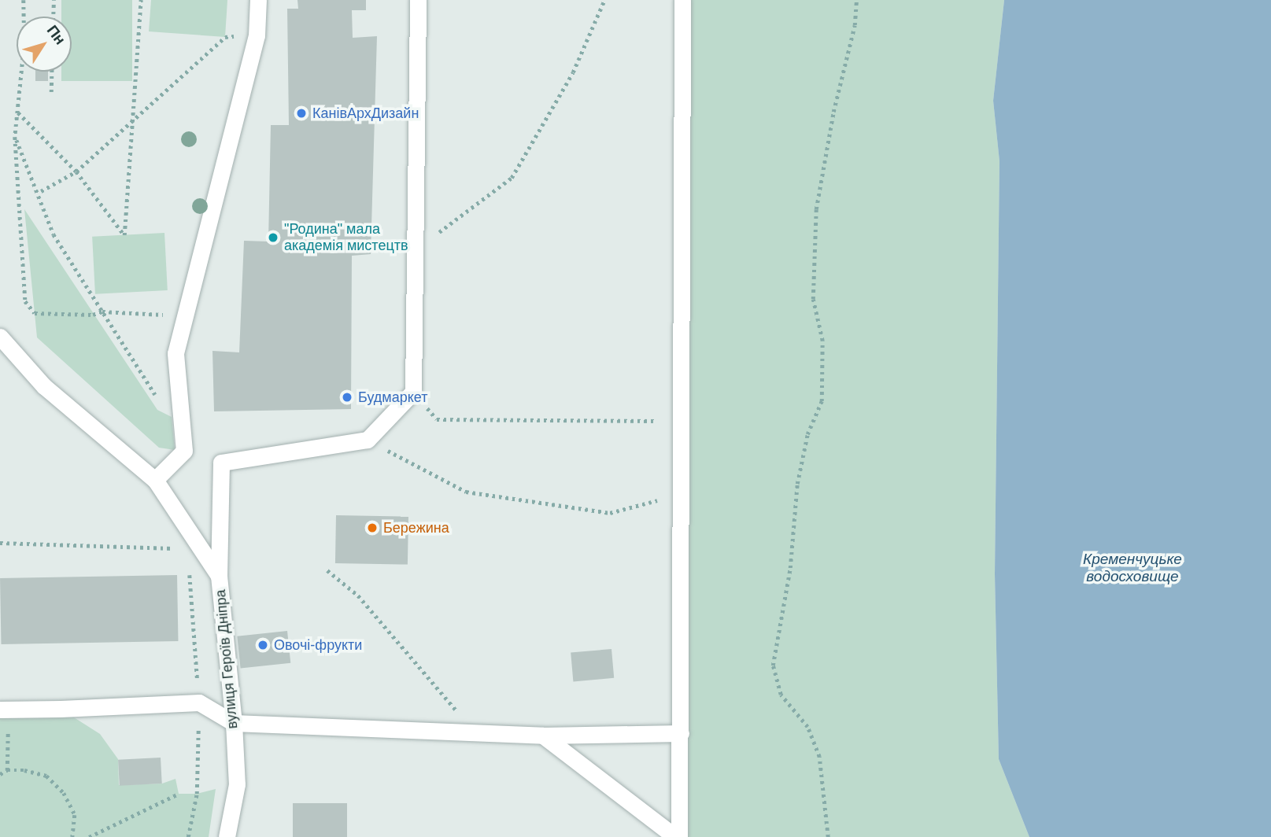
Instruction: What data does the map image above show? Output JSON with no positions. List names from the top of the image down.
{
  "streets": {
    "street": ["вулиця Героїв Дніпра"]
  },
  "water": ["Кременчуцьке водосховище"],
  "places": [
    "КанівАрхДизайн",
    "\"Родина\" мала академія мистецтв",
    "Будмаркет",
    "Бережина",
    "Овочі-фрукти"
  ],
  "north": "top right"
}
